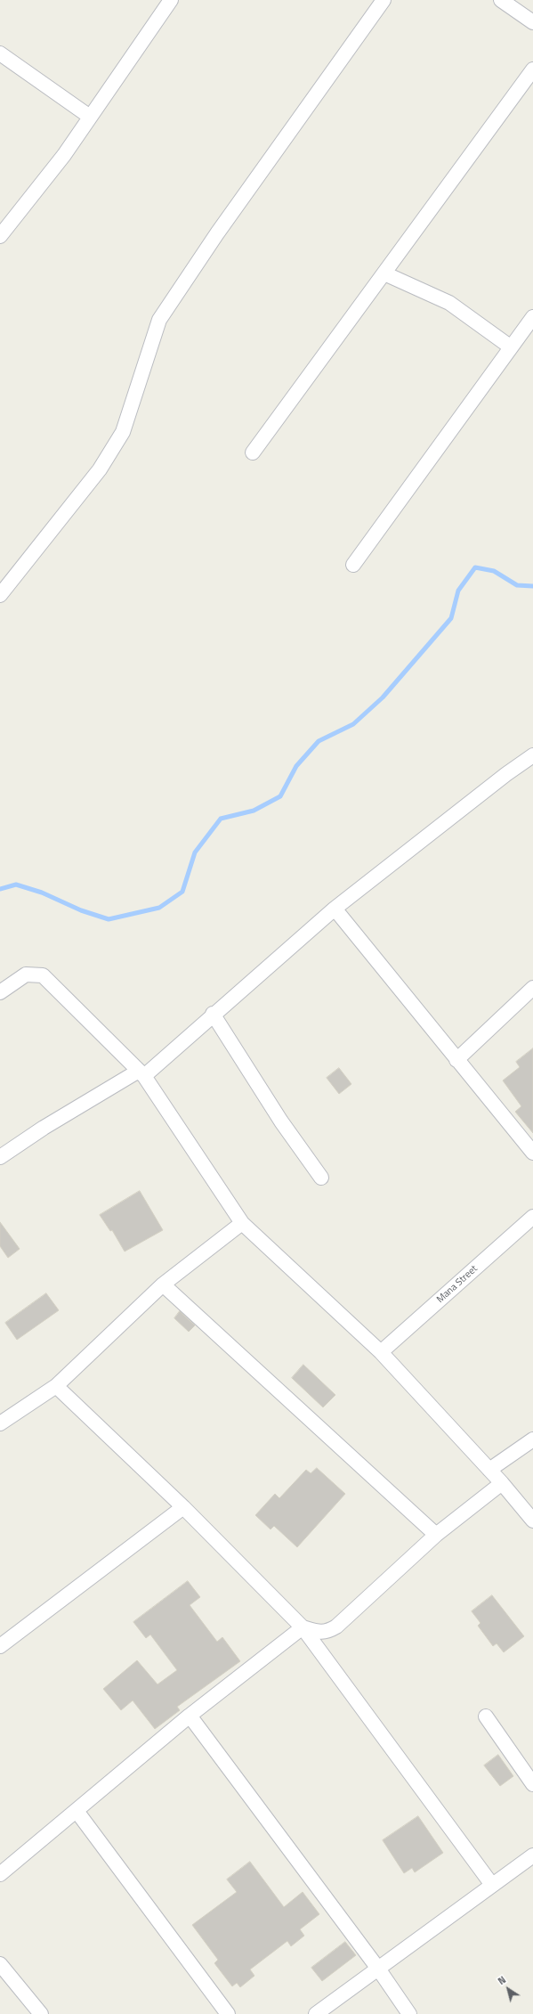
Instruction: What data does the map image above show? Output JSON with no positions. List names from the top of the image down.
{
  "streets": {
    "street": ["Mana Street"]
  },
  "north": "top left"
}
